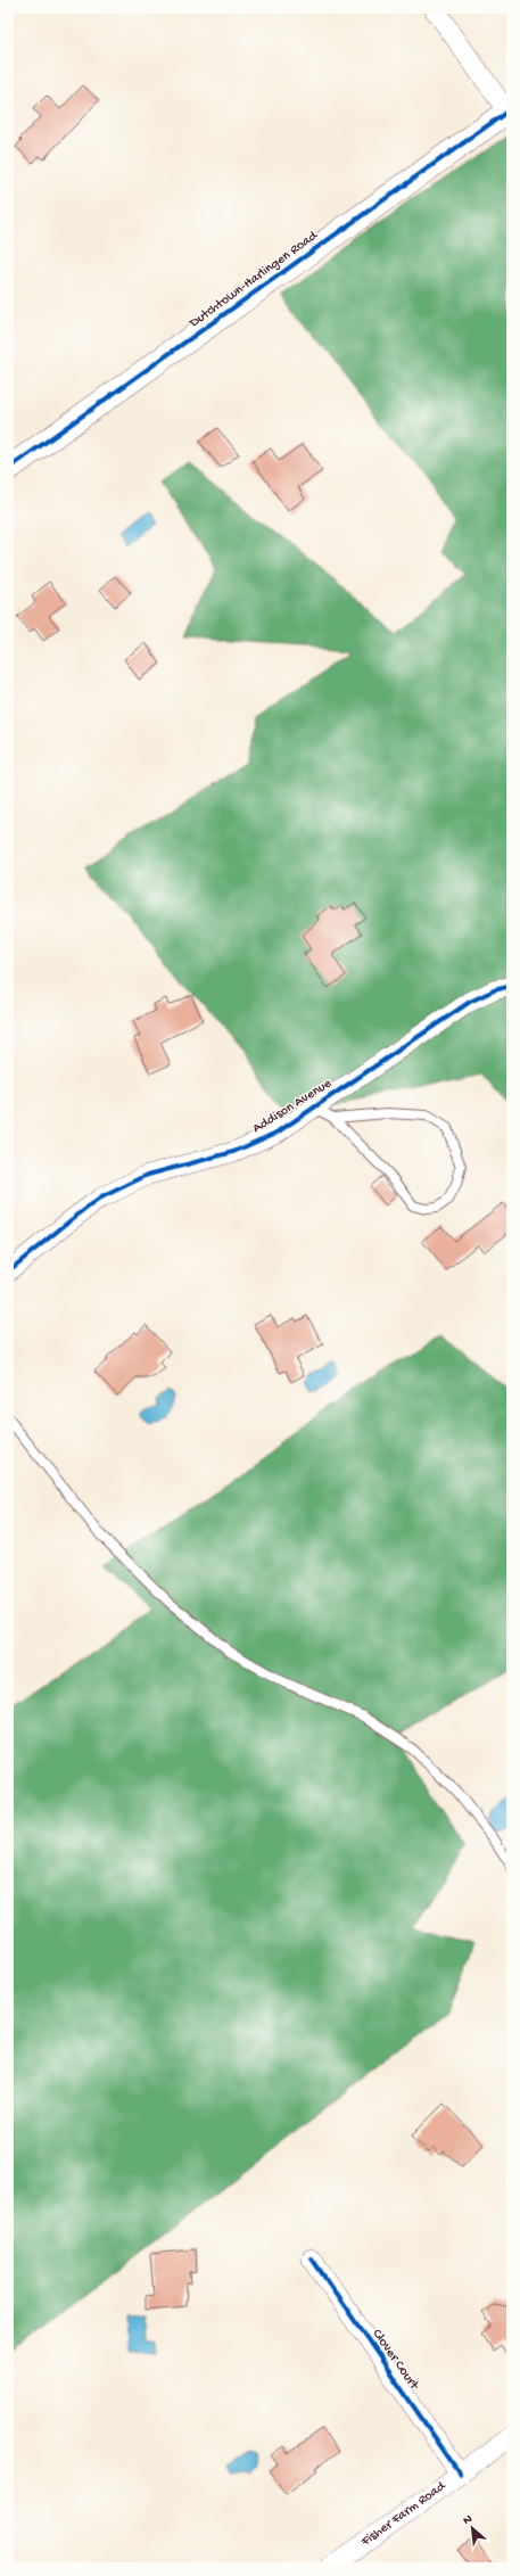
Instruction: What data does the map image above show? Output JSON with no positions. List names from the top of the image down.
{
  "streets": {
    "street": [
      "Dutchtown-Harlingen Road",
      "Addison Avenue",
      "Clover Court",
      "Fisher Farm Road"
    ]
  },
  "crossings": [
    ["Clover Court", "Fisher Farm Road"]
  ],
  "north": "top left"
}
